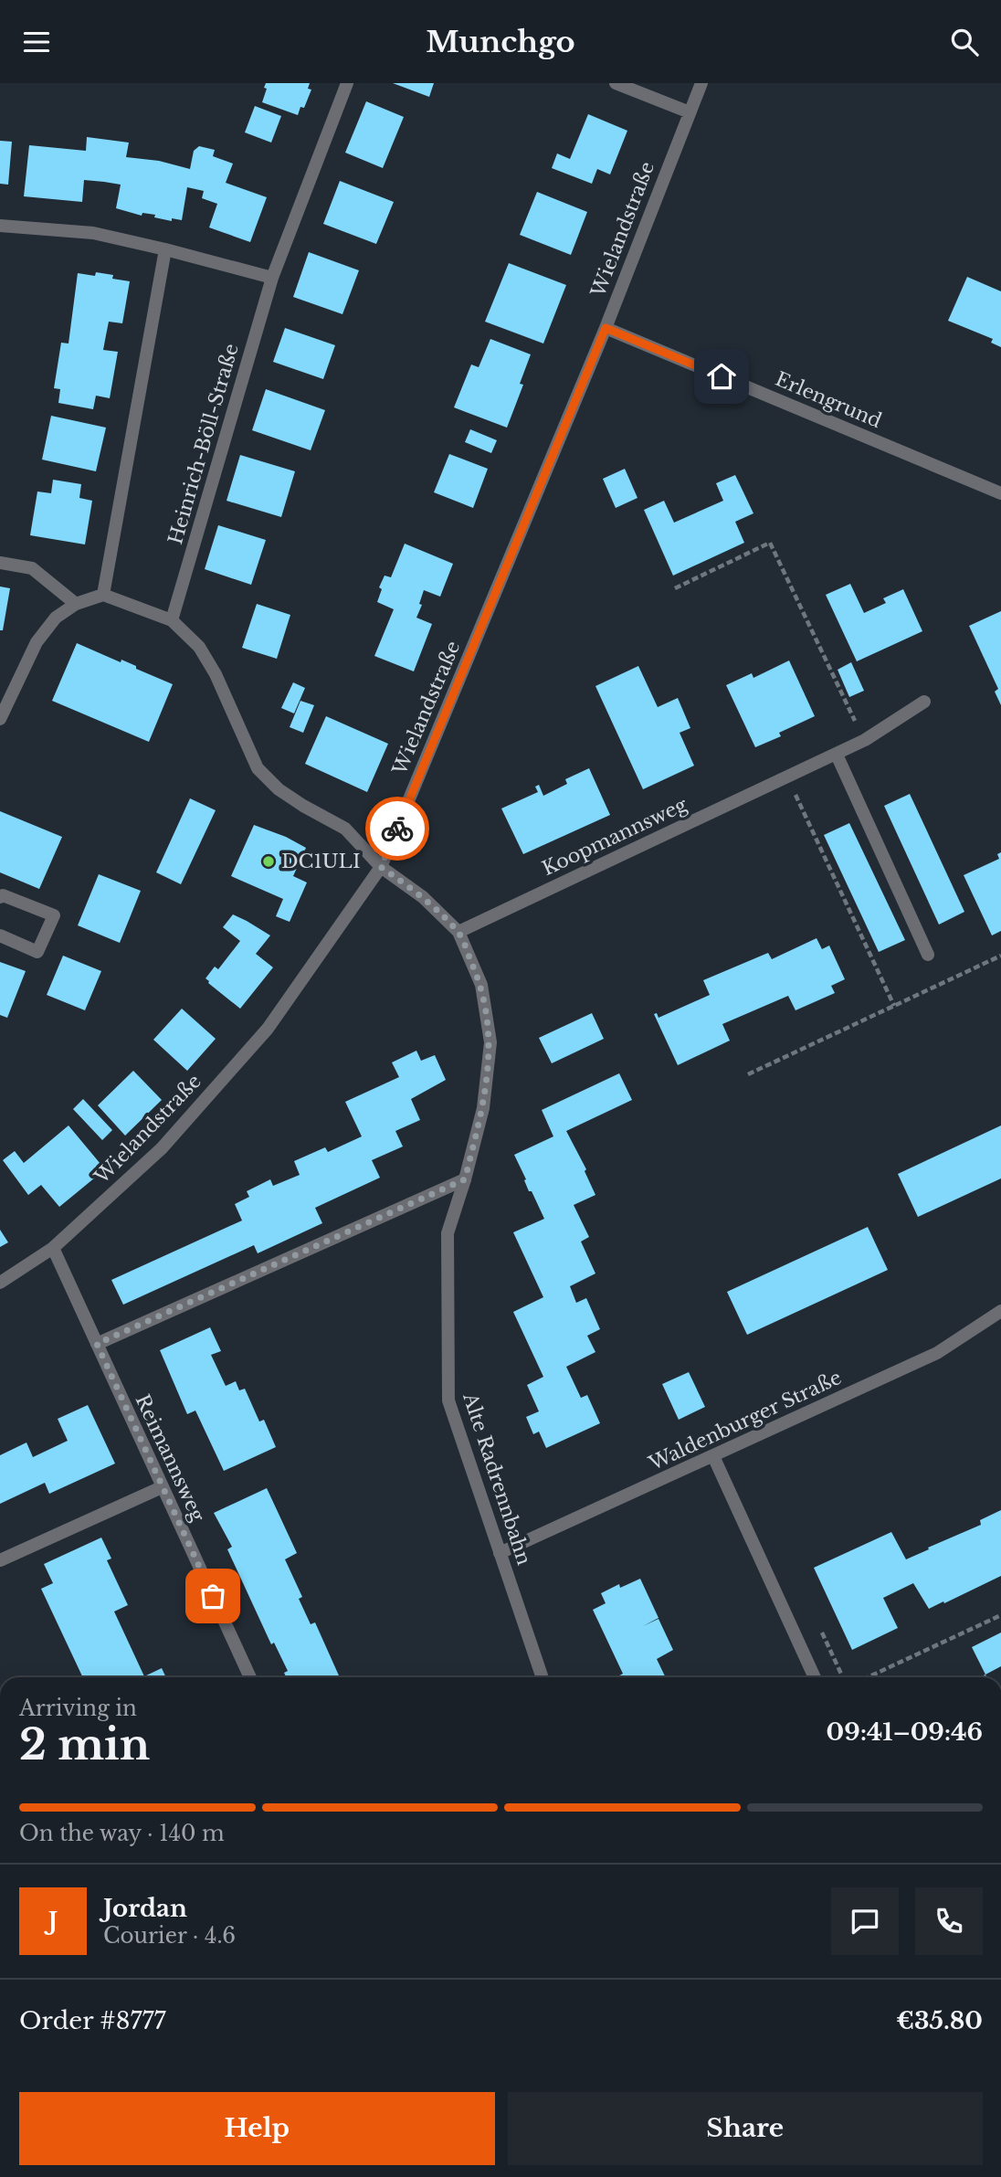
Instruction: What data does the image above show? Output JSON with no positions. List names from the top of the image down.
{
  "streets": {
    "street": [
      "Wielandstraße",
      "Erlengrund",
      "Heinrich-Böll-Straße",
      "Koopmannsweg",
      "Waldenburger Straße",
      "Reimannsweg",
      "Alte Radrennbahn"
    ]
  },
  "crossings": [
    ["Wielandstraße", "Erlengrund"],
    ["Wielandstraße", "Reimannsweg"],
    ["Wielandstraße", "Alte Radrennbahn"],
    ["Heinrich-Böll-Straße", "Alte Radrennbahn"],
    ["Koopmannsweg", "Alte Radrennbahn"],
    ["Waldenburger Straße", "Alte Radrennbahn"]
  ],
  "places": ["DC1ULI"],
  "page": {
    "header": "Munchgo",
    "heading": ["2 min", "Arriving in", "09:41–09:46"],
    "panel": [
      "Jordan",
      "Courier · 4.6",
      "Order #8777",
      "€35.80"
    ],
    "bar": "On the way · 140 m",
    "round": "J",
    "buttons": ["Help", "Share"]
  }
}
